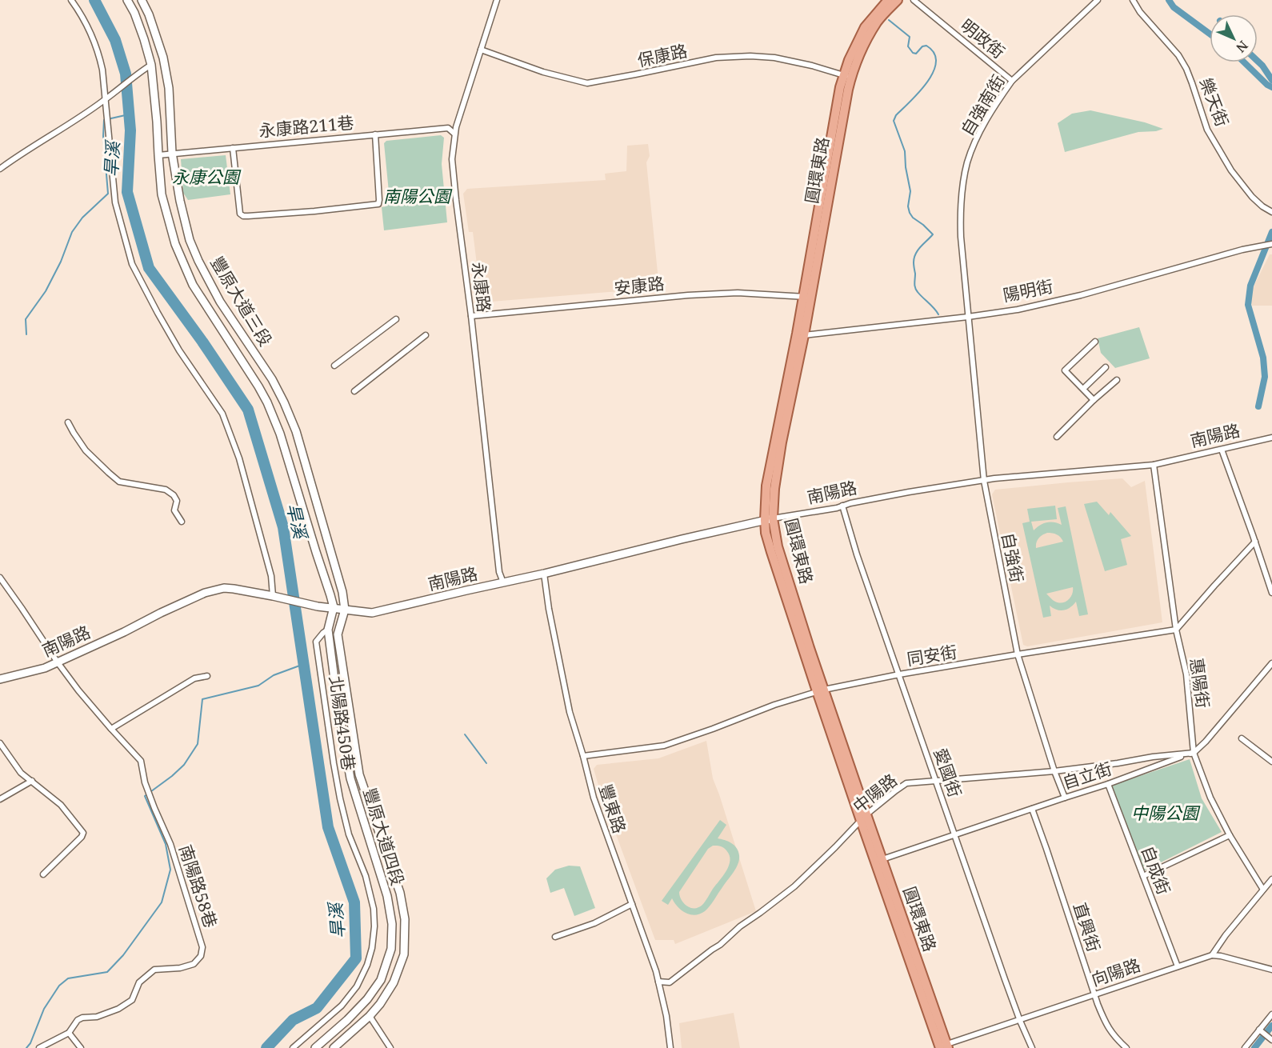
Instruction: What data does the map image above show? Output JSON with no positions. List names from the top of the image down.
{
  "streets": {
    "main road": ["圓環東路"],
    "street": [
      "明政街",
      "保康路",
      "樂天街",
      "自強南街",
      "永康路211巷",
      "安康路",
      "永康路",
      "陽明街",
      "豐原大道三段",
      "南陽路",
      "自強街",
      "同安街",
      "惠陽街",
      "北陽路450巷",
      "愛國街",
      "自立街",
      "中陽路",
      "豐東路",
      "豐原大道四段",
      "自成街",
      "南陽路58巷",
      "直興街",
      "向陽路"
    ]
  },
  "crossings": [
    ["明政街", "自強南街"],
    ["保康路", "圓環東路"],
    ["保康路", "永康路"],
    ["自強南街", "陽明街"],
    ["自強南街", "自強街"],
    ["永康路211巷", "永康路"],
    ["永康路211巷", "豐原大道三段"],
    ["圓環東路", "安康路"],
    ["圓環東路", "陽明街"],
    ["圓環東路", "南陽路"],
    ["圓環東路", "同安街"],
    ["圓環東路", "自立街"],
    ["圓環東路", "中陽路"],
    ["圓環東路", "向陽路"],
    ["安康路", "永康路"],
    ["永康路", "南陽路"],
    ["陽明街", "自強街"],
    ["豐原大道三段", "南陽路"],
    ["豐原大道三段", "豐原大道四段"],
    ["南陽路", "自強街"],
    ["南陽路", "惠陽街"],
    ["南陽路", "愛國街"],
    ["南陽路", "豐東路"],
    ["南陽路", "豐原大道四段"],
    ["南陽路", "南陽路58巷"],
    ["自強街", "同安街"],
    ["自強街", "自立街"],
    ["自強街", "中陽路"],
    ["同安街", "惠陽街"],
    ["同安街", "愛國街"],
    ["同安街", "豐東路"],
    ["惠陽街", "自立街"],
    ["惠陽街", "中陽路"],
    ["北陽路450巷", "豐原大道四段"],
    ["愛國街", "自立街"],
    ["愛國街", "中陽路"],
    ["愛國街", "向陽路"],
    ["自立街", "中陽路"],
    ["自立街", "自成街"],
    ["自立街", "直興街"],
    ["中陽路", "豐東路"],
    ["自成街", "向陽路"],
    ["直興街", "向陽路"]
  ],
  "water": ["旱溪"],
  "parks": ["永康公園", "南陽公園", "中陽公園"],
  "north": "bottom right"
}
